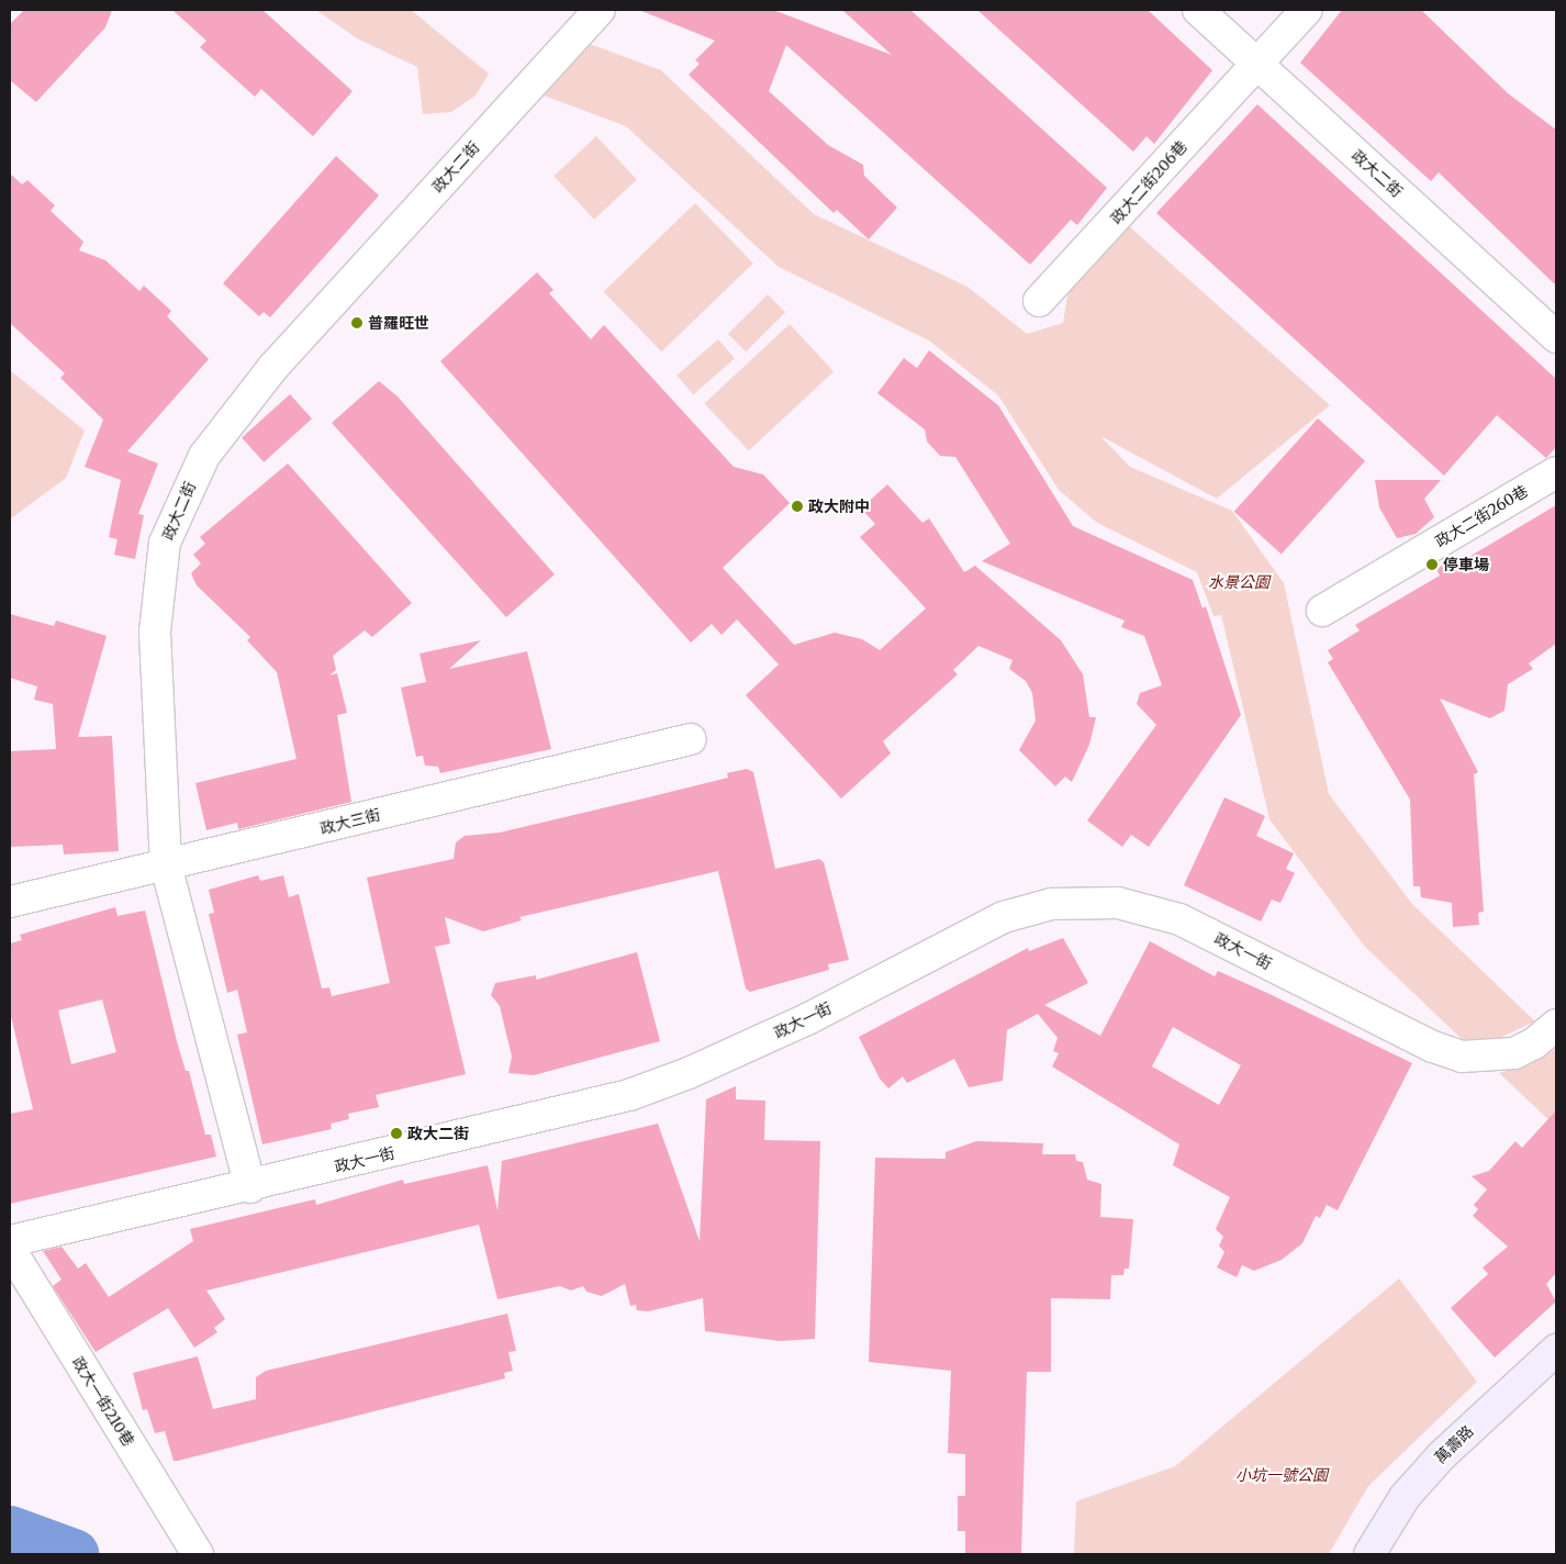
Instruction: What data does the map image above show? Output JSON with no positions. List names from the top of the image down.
{
  "streets": {
    "street": [
      "政大二街",
      "政大二街206巷",
      "政大二街260巷",
      "政大三街",
      "政大一街",
      "政大一街210巷",
      "萬壽路"
    ]
  },
  "crossings": [
    ["政大二街", "政大二街206巷"],
    ["政大二街", "政大三街"],
    ["政大二街", "政大一街"]
  ],
  "parks": ["水景公園", "小坑一號公園"],
  "places": [
    "普羅旺世",
    "政大附中",
    "停車場",
    "政大二街"
  ]
}
